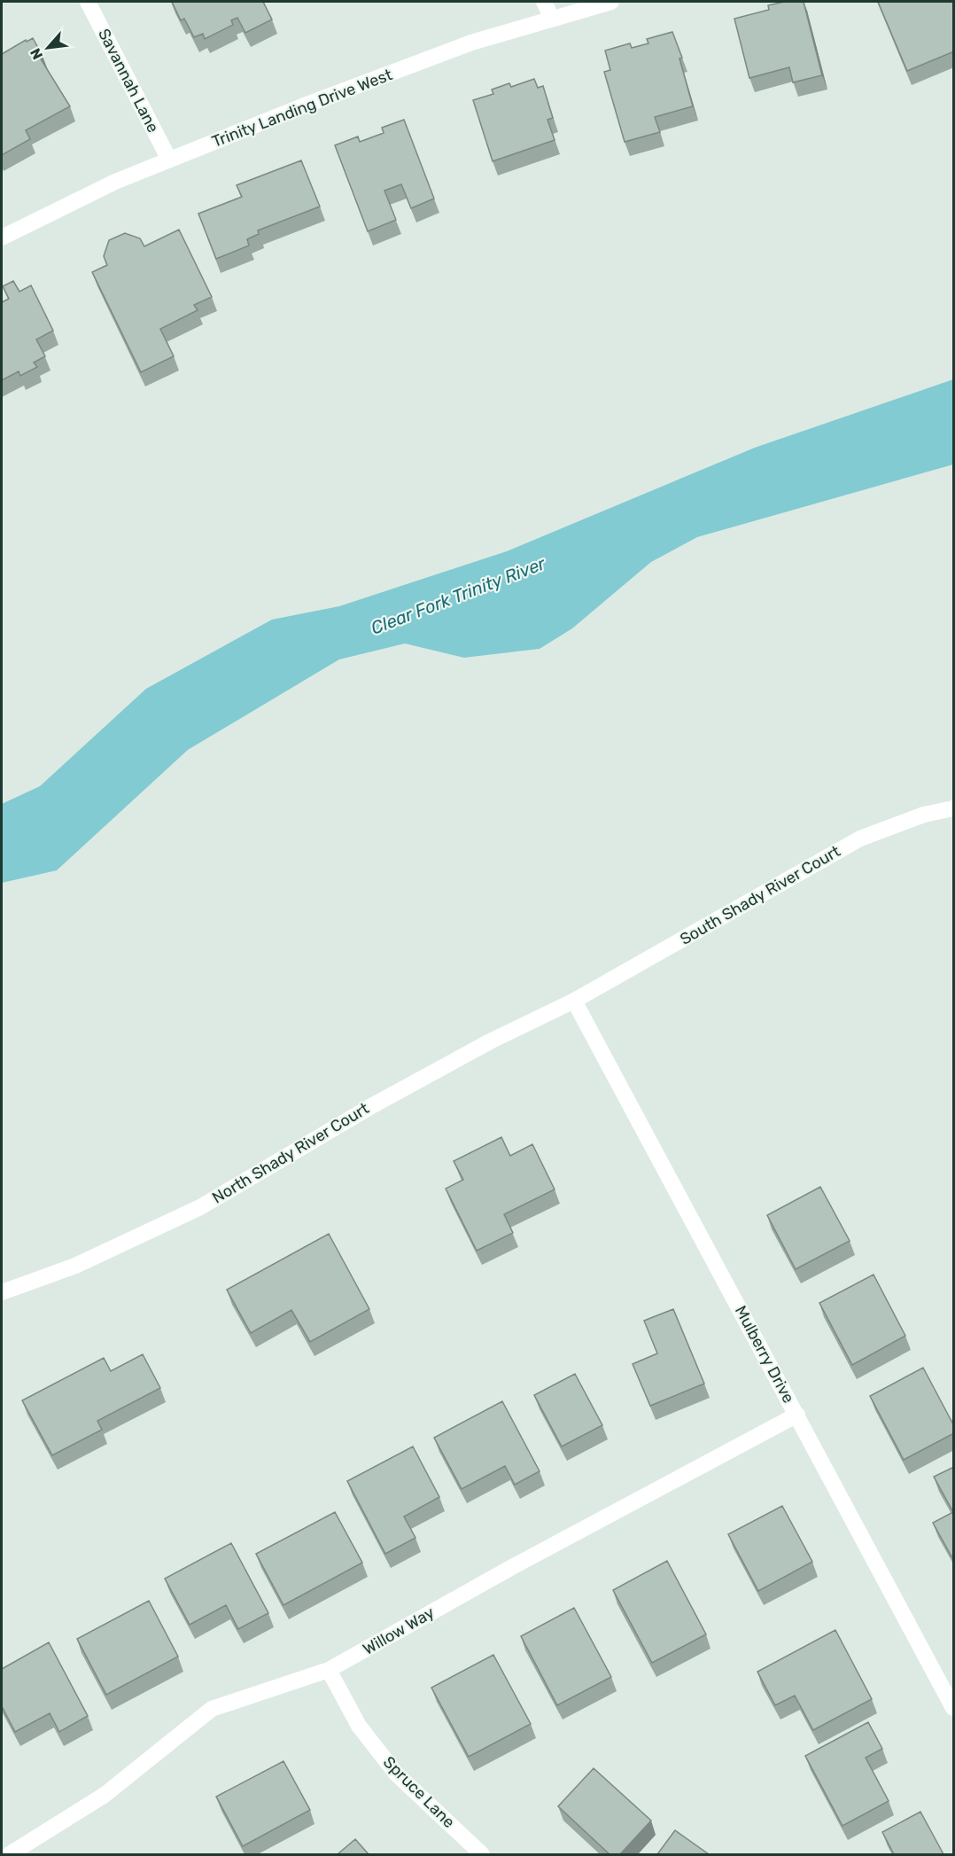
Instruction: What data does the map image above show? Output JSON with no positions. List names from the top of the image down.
{
  "streets": {
    "street": [
      "Savannah Lane",
      "Trinity Landing Drive West",
      "South Shady River Court",
      "North Shady River Court",
      "Mulberry Drive",
      "Willow Way",
      "Spruce Lane"
    ]
  },
  "crossings": [
    ["Savannah Lane", "Trinity Landing Drive West"],
    ["South Shady River Court", "North Shady River Court"],
    ["South Shady River Court", "Mulberry Drive"],
    ["North Shady River Court", "Mulberry Drive"],
    ["Mulberry Drive", "Willow Way"],
    ["Willow Way", "Spruce Lane"]
  ],
  "water": ["Clear Fork Trinity River"],
  "north": "bottom left"
}
